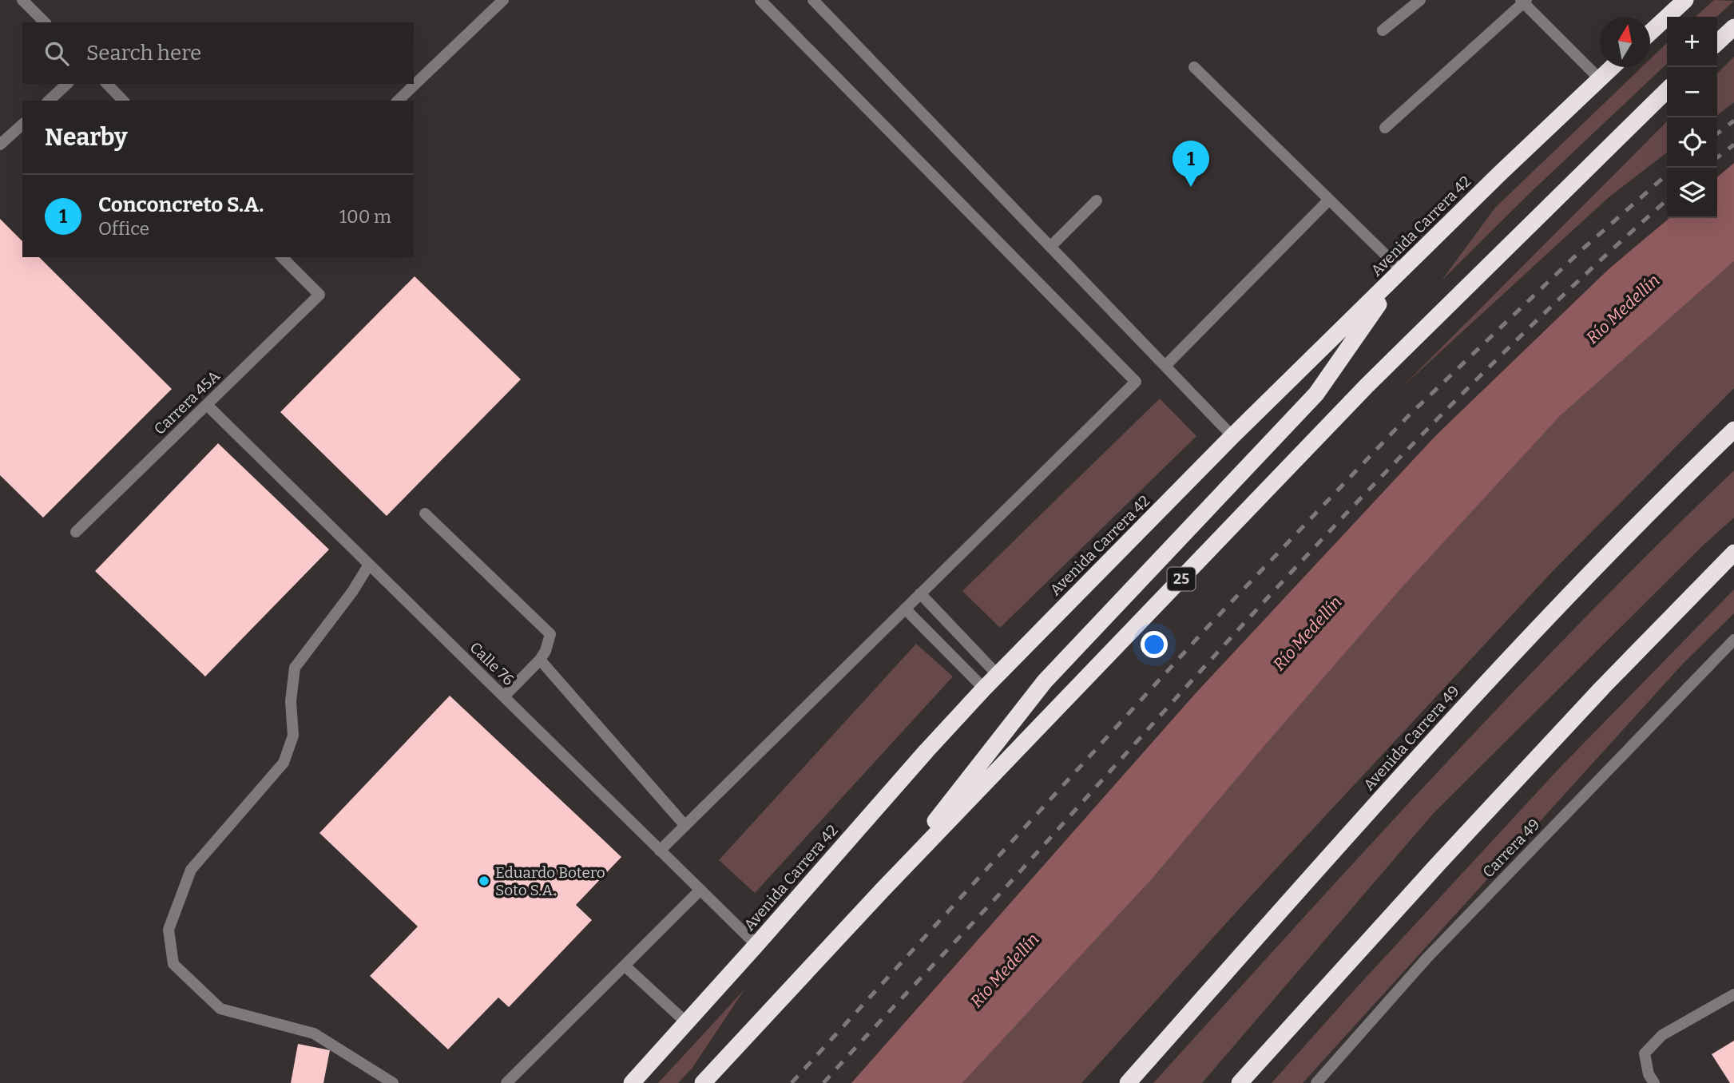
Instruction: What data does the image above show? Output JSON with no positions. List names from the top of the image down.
{
  "streets": {
    "highway": ["Avenida Carrera 42", "25", "Avenida Carrera 49"],
    "street": ["Carrera 45A", "Calle 76", "Carrera 49"]
  },
  "crossings": [
    ["Avenida Carrera 42", "Calle 76"],
    ["Carrera 45A", "Calle 76"]
  ],
  "water": ["Río Medellín"],
  "places": ["Eduardo Botero Soto S.A."],
  "north": "top",
  "page": {
    "map_buttons": ["+", "−"],
    "search": "Search here",
    "heading": "Nearby",
    "pins": "1",
    "list": [
      {
        "mark": "1",
        "name": "Conconcreto S.A.",
        "note": "Office",
        "value": "100 m"
      }
    ]
  }
}
